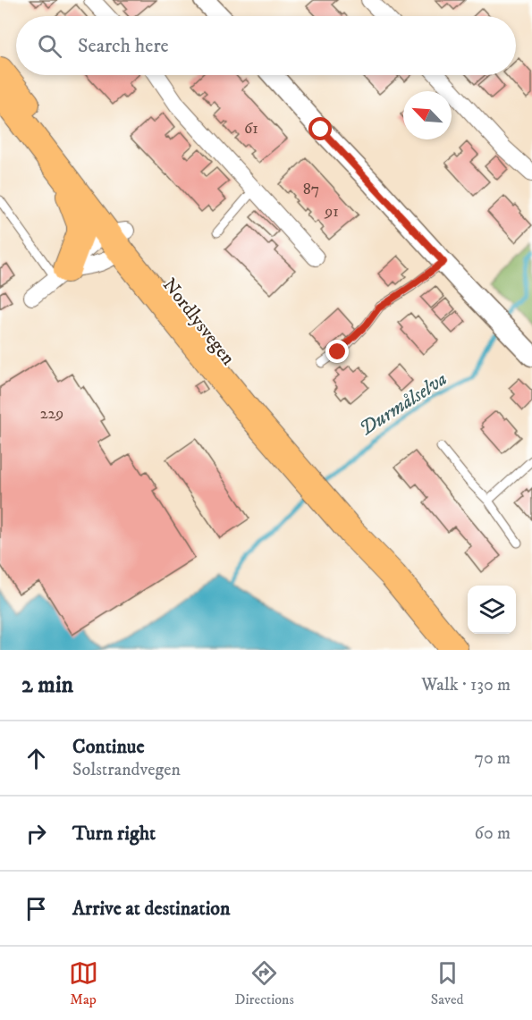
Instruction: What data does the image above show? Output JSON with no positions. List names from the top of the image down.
{
  "streets": {
    "highway": ["Nordlysvegen"]
  },
  "water": ["Durmålselva"],
  "house_numbers": [
    "61",
    "87",
    "91",
    "229"
  ],
  "north": "top left",
  "page": {
    "search": "Search here",
    "heading": ["2 min", "Walk · 130 m"],
    "list": [
      ["Continue", "Solstrandvegen", "70 m"],
      ["Turn right", "60 m"],
      "Arrive at destination"
    ],
    "nav": ["Map", "Directions", "Saved"]
  }
}
